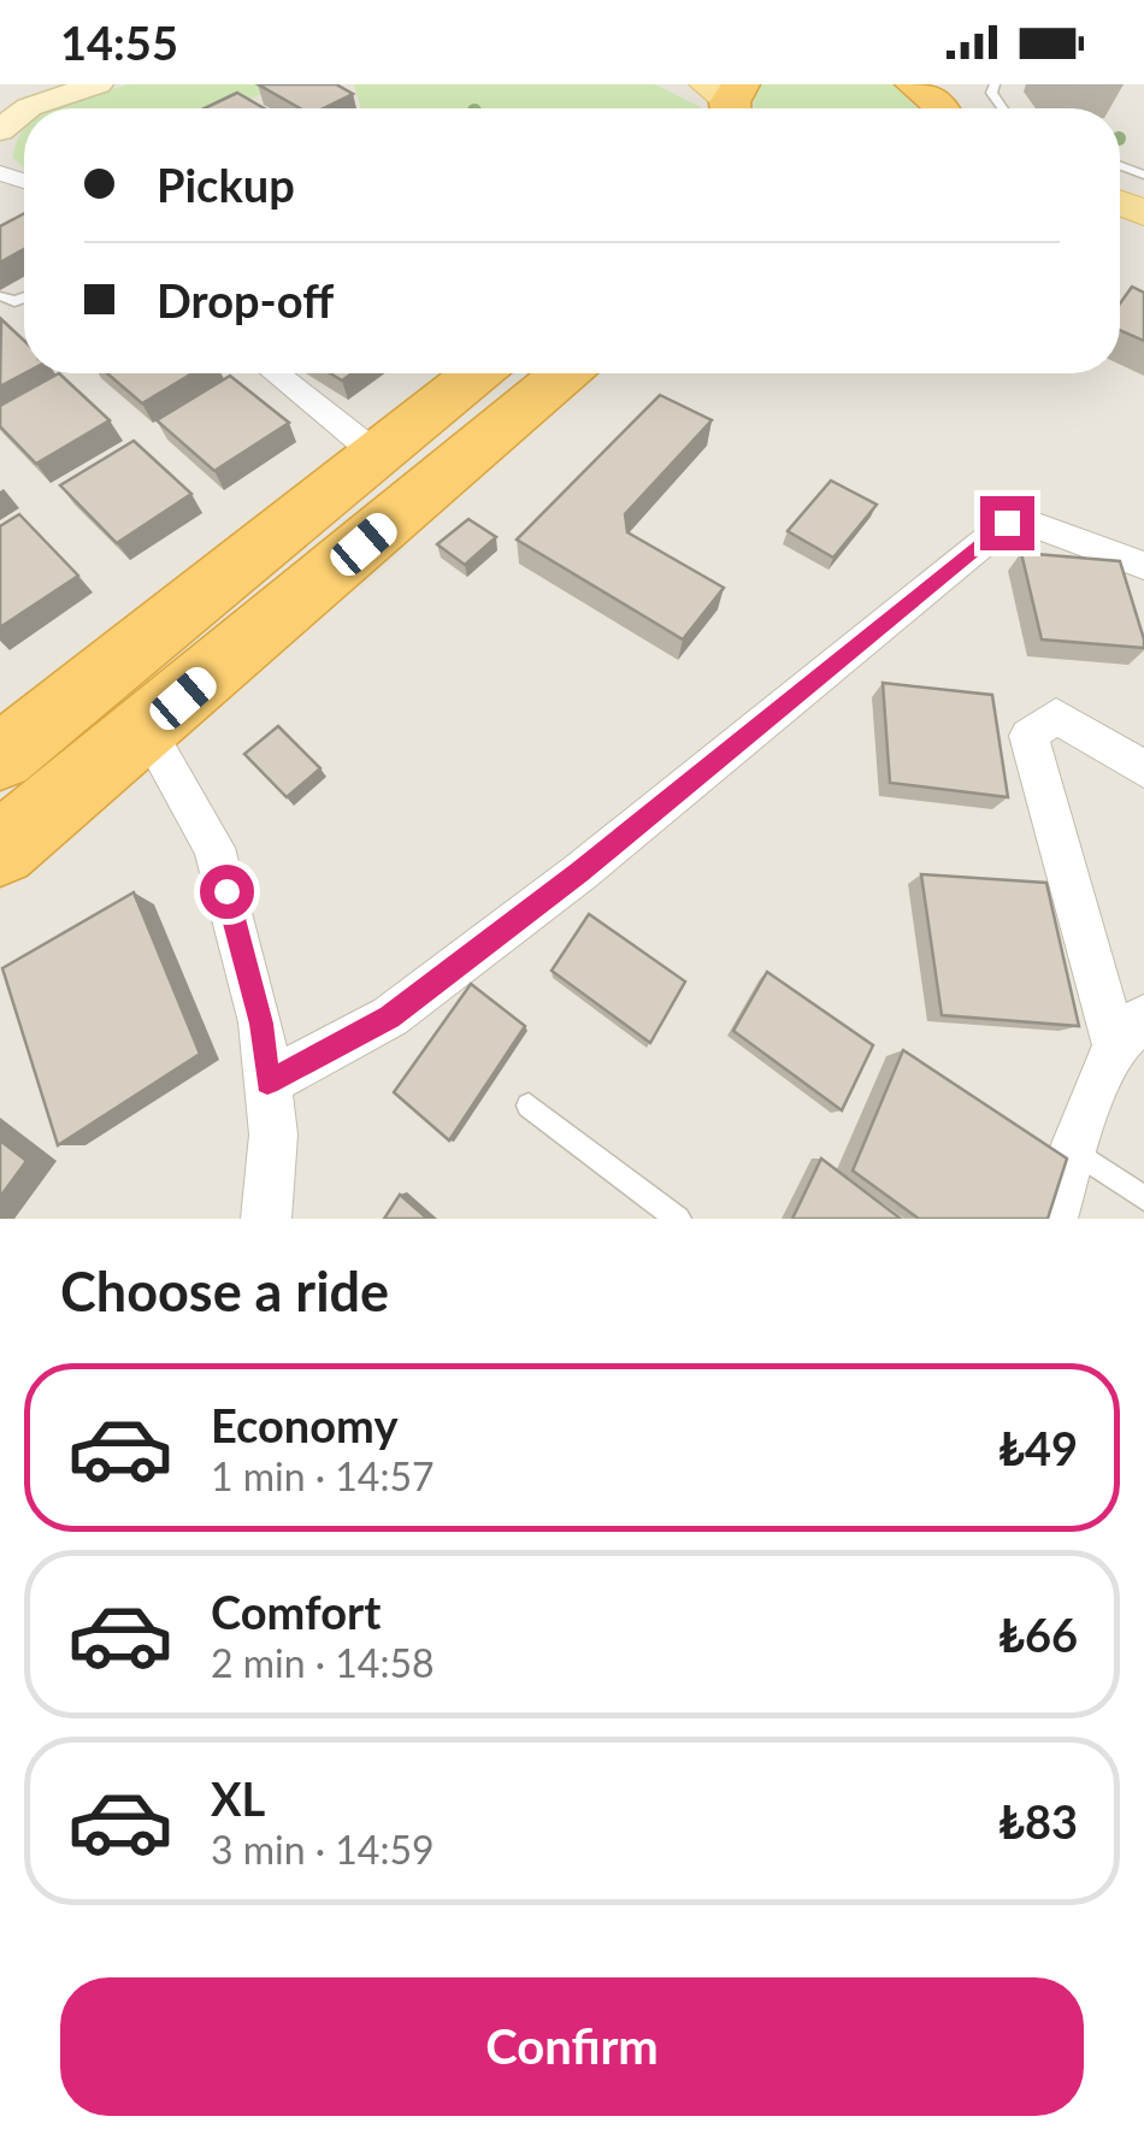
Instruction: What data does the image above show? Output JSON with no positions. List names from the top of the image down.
{
  "page": {
    "status": "14:55",
    "banner": ["Pickup", "Drop-off"],
    "heading": "Choose a ride",
    "list": [
      {
        "name": "Economy",
        "note": "1 min · 14:57",
        "value": "₺49"
      },
      {
        "name": "Comfort",
        "note": "2 min · 14:58",
        "value": "₺66"
      },
      {
        "name": "XL",
        "note": "3 min · 14:59",
        "value": "₺83"
      }
    ],
    "buttons": "Confirm"
  }
}
